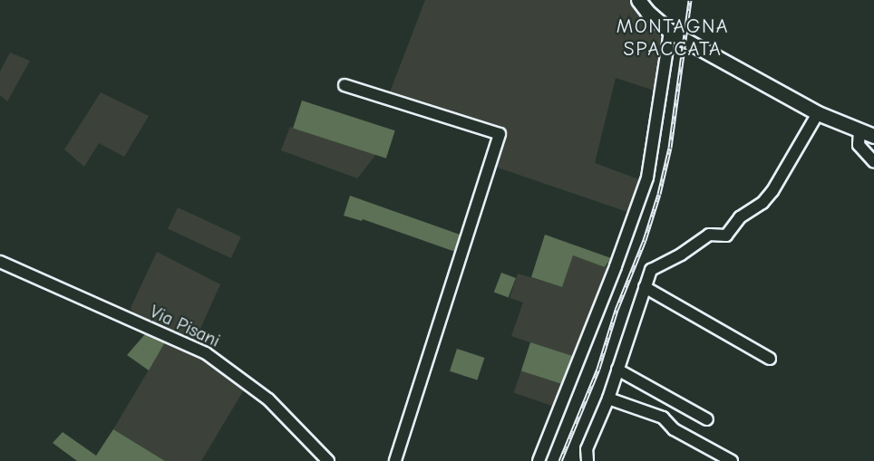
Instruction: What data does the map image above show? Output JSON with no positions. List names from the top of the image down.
{
  "streets": {
    "street": ["Via Pisani"]
  },
  "districts": ["MONTAGNA SPACCATA"]
}
